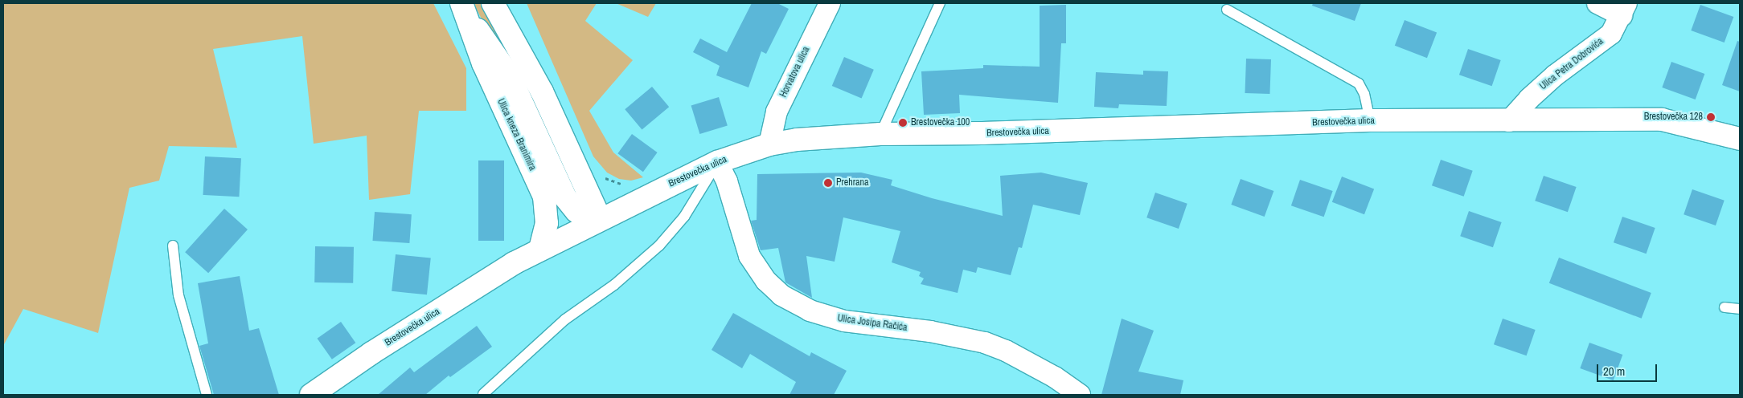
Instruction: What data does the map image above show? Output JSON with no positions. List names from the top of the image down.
{
  "streets": {
    "street": [
      "Ulica Petra Dobrovića",
      "Horvatova ulica",
      "Brestovečka ulica",
      "Ulica kneza Branimira",
      "Ulica Josipa Račića"
    ]
  },
  "crossings": [
    ["Ulica Petra Dobrovića", "Brestovečka ulica"],
    ["Horvatova ulica", "Brestovečka ulica"],
    ["Brestovečka ulica", "Ulica kneza Branimira"],
    ["Brestovečka ulica", "Ulica Josipa Račića"]
  ],
  "places": ["Brestovečka 128", "Brestovečka 100", "Prehrana"],
  "scale_bar": "20 m"
}
